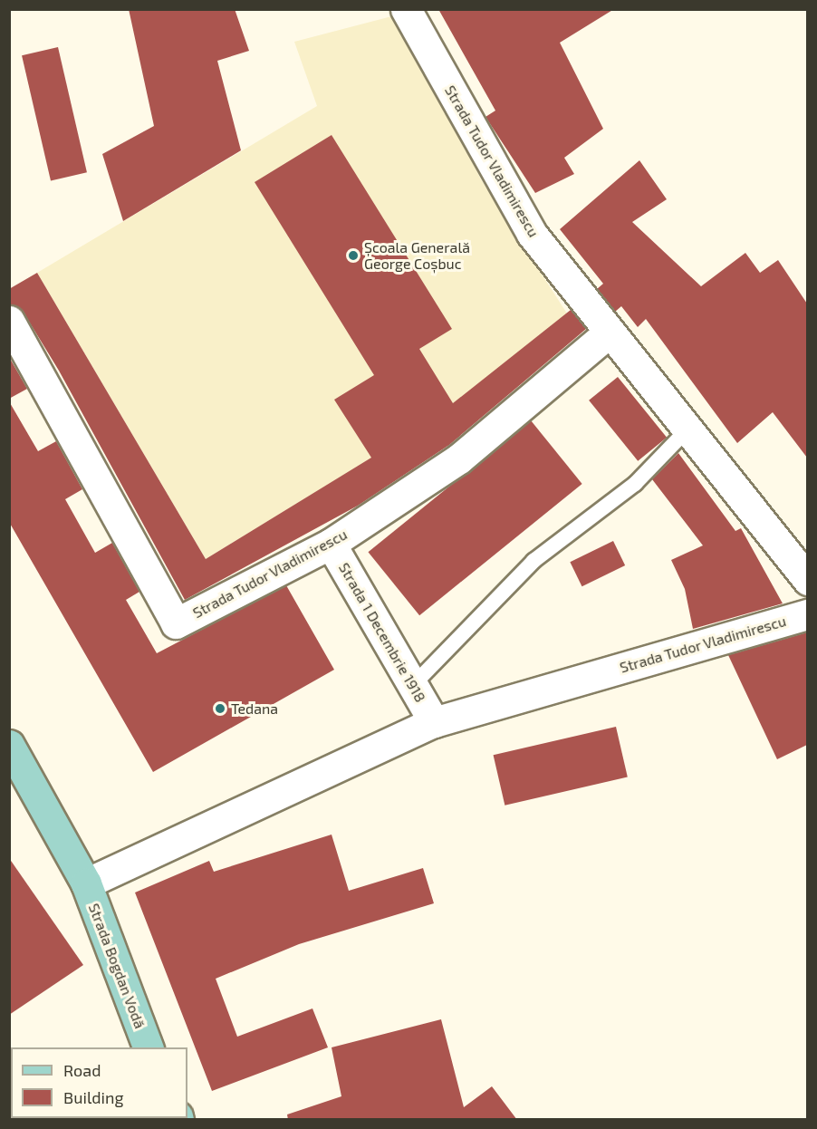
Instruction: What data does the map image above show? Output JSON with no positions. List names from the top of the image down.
{
  "streets": {
    "main road": ["Strada Bogdan Vodă"],
    "street": ["Strada Tudor Vladimirescu", "Strada 1 Decembrie 1918"]
  },
  "crossings": [
    ["Strada Tudor Vladimirescu", "Strada 1 Decembrie 1918"],
    ["Strada Tudor Vladimirescu", "Strada Bogdan Vodă"]
  ],
  "places": ["Școala Generală George Coșbuc", "Tedana"],
  "legend": ["Road", "Building"]
}
